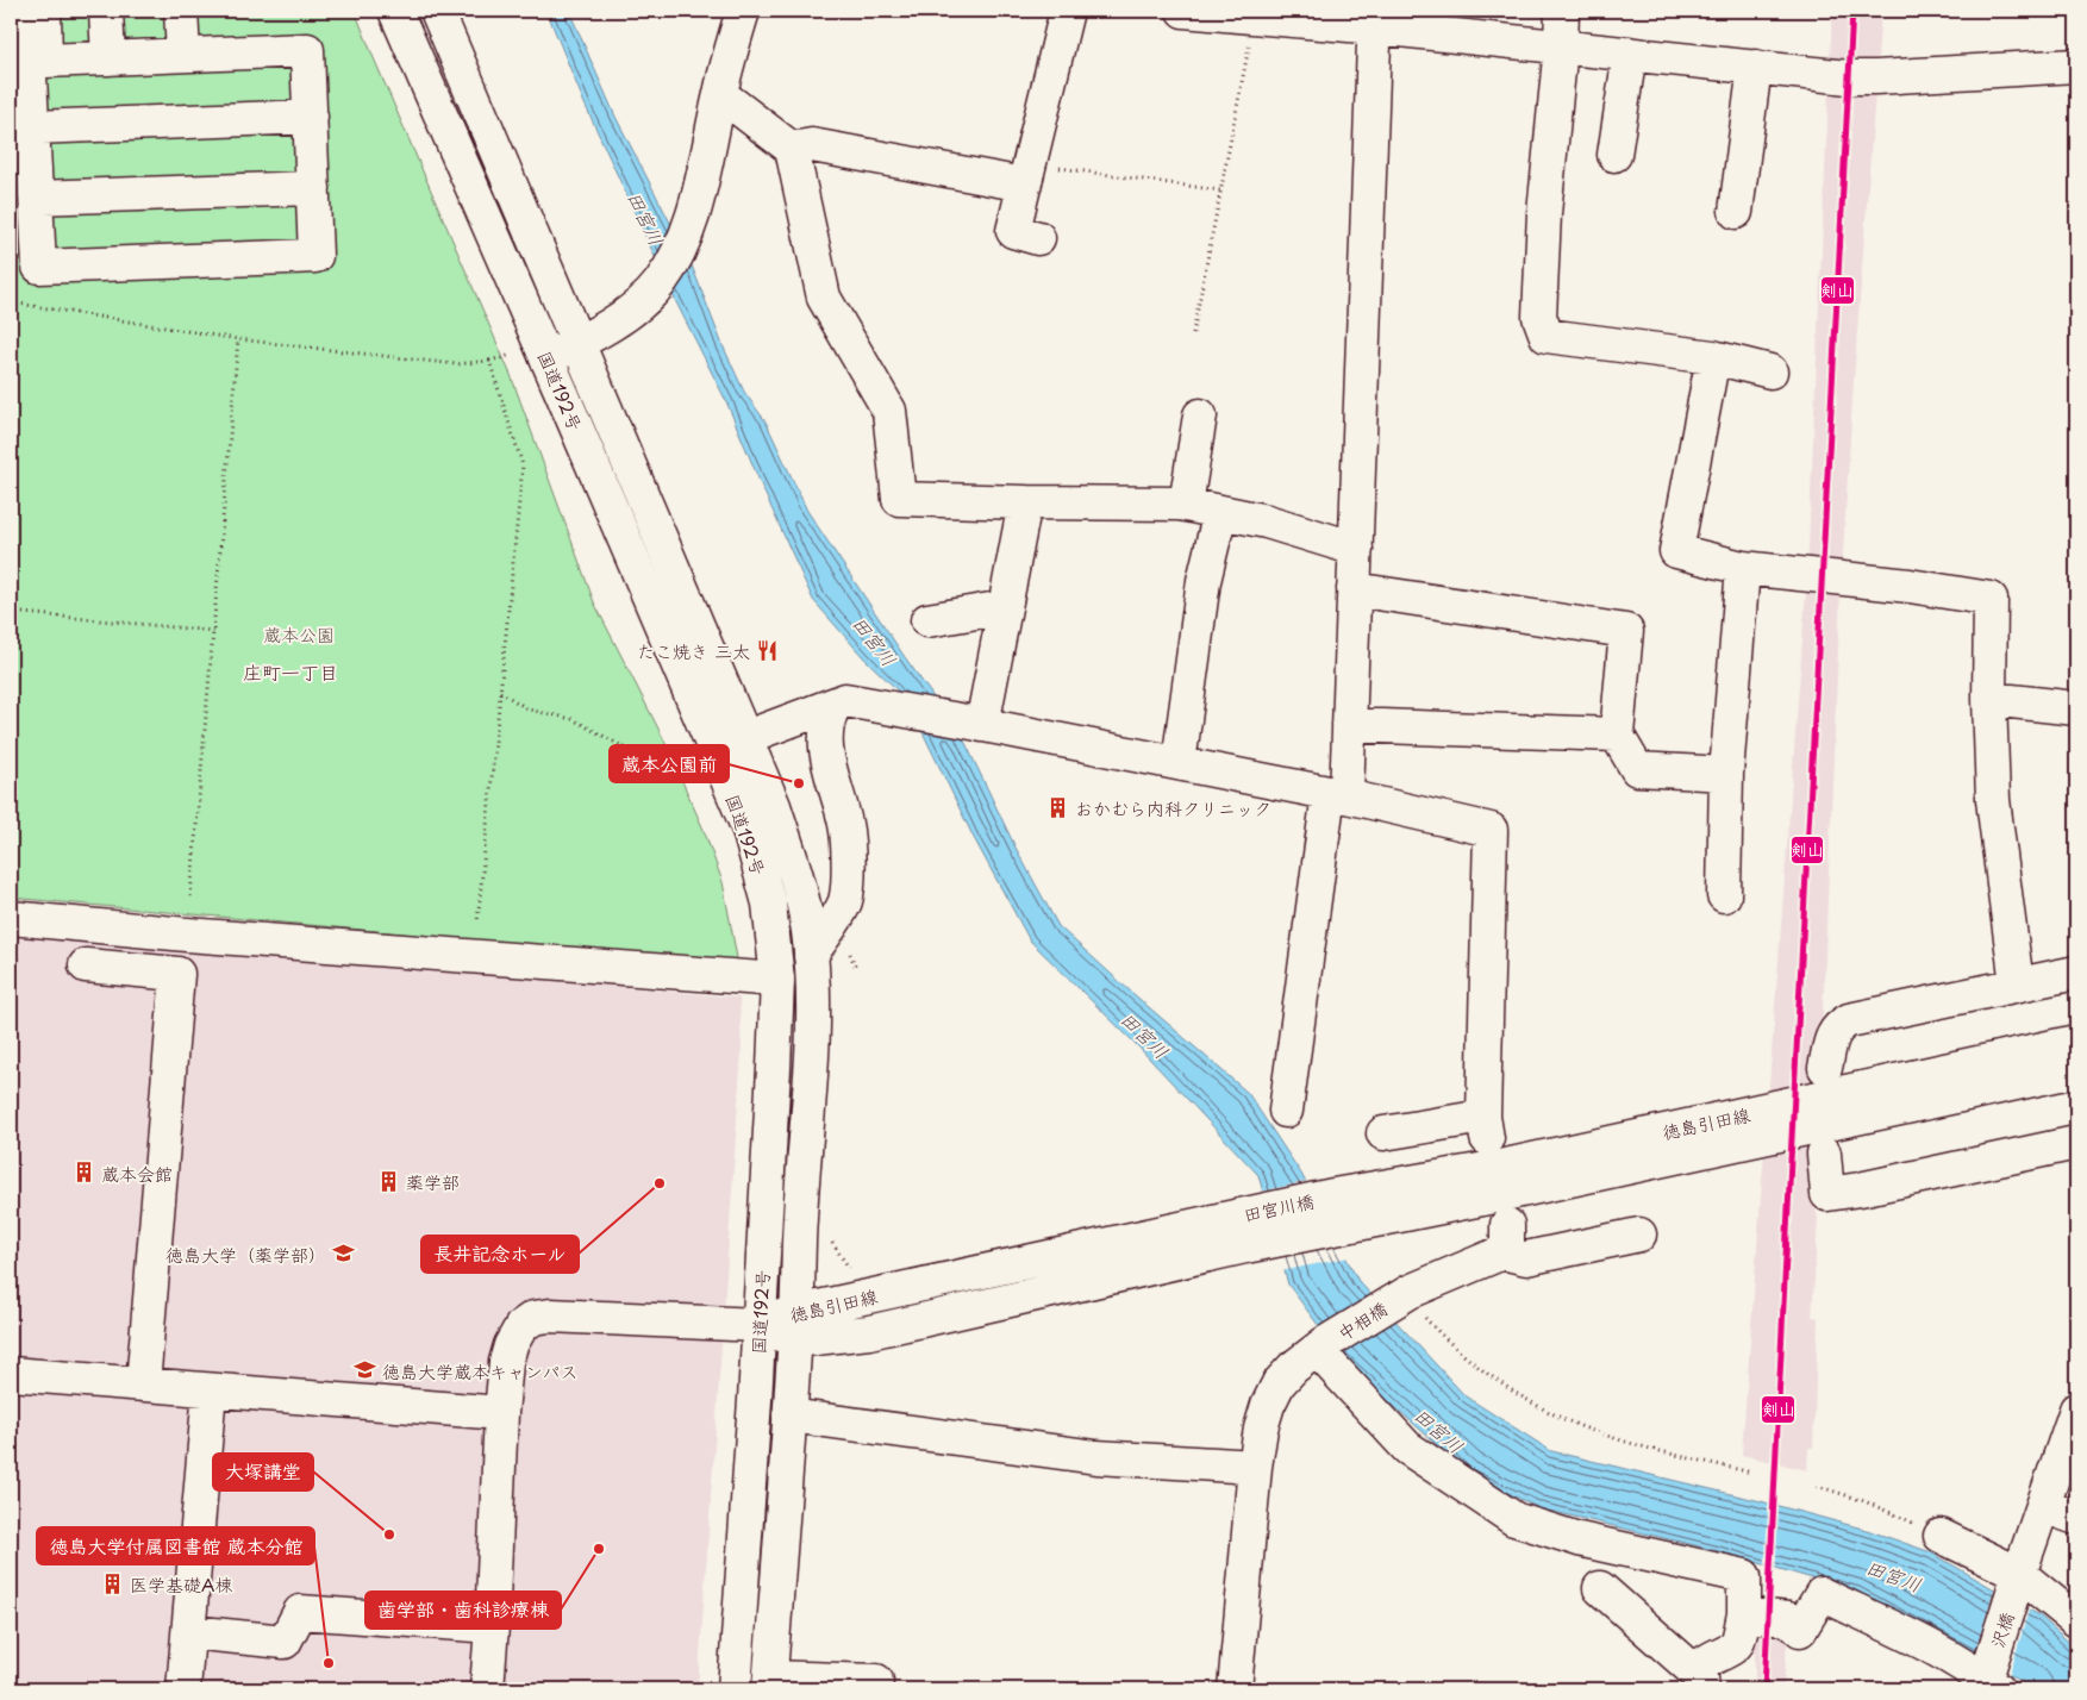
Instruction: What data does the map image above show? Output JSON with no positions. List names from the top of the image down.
{
  "streets": {
    "main road": [
      "国道192号",
      "徳島引田線",
      "田宮川橋",
      "中相橋",
      "沢橋"
    ]
  },
  "crossings": [
    ["国道192号", "徳島引田線"],
    ["徳島引田線", "田宮川橋"]
  ],
  "districts": ["庄町一丁目"],
  "water": ["田宮川"],
  "parks": ["蔵本公園"],
  "places": {
    "restaurant": ["たこ焼き 三太"],
    "other": [
      "蔵本公園前",
      "長井記念ホール",
      "大塚講堂",
      "歯学部・歯科診療棟",
      "徳島大学付属図書館 蔵本分館"
    ],
    "building": [
      "おかむら内科クリニック",
      "蔵本会館",
      "薬学部",
      "医学基礎A棟"
    ],
    "school or university": ["徳島大学（薬学部）", "徳島大学蔵本キャンパス"]
  },
  "lines": ["transit line 剣山"]
}
